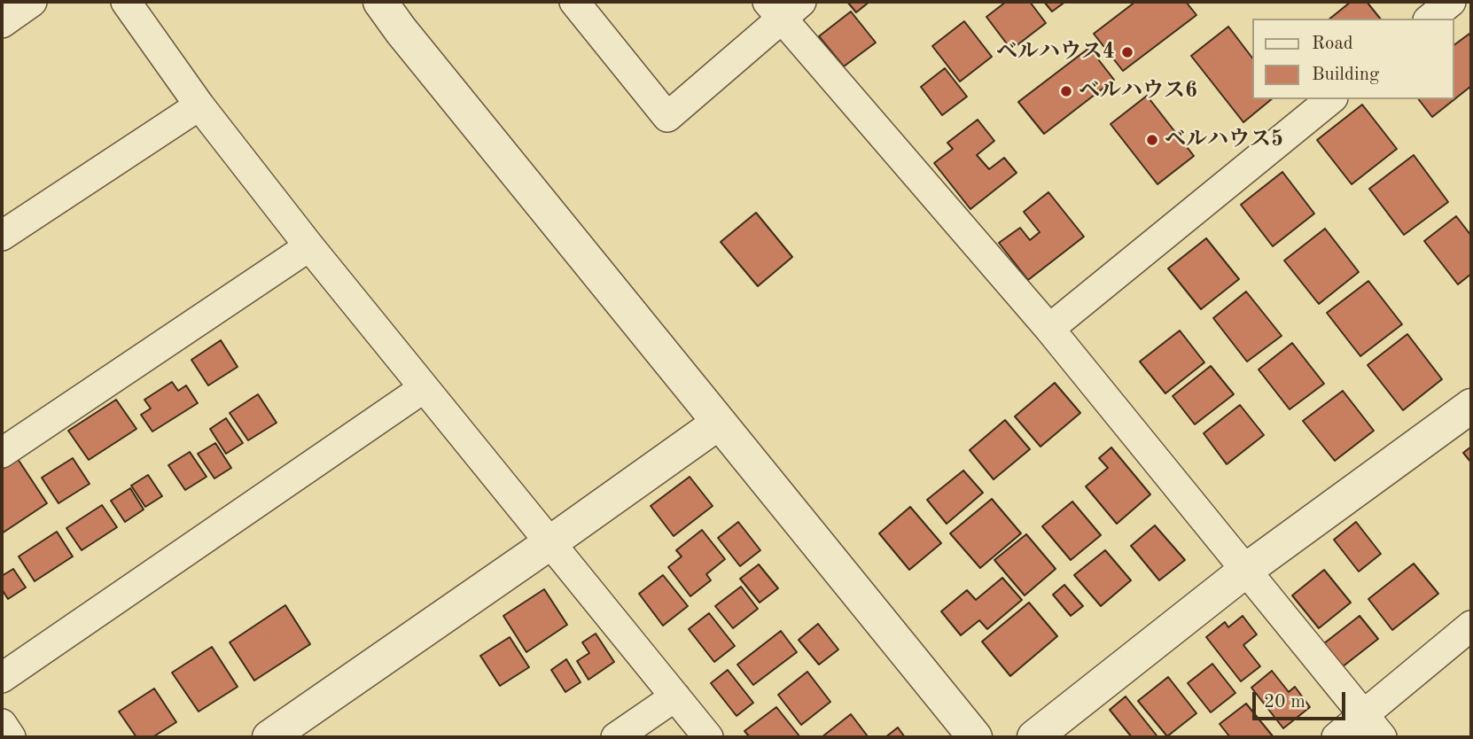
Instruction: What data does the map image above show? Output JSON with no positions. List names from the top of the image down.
{
  "places": ["ベルハウス4", "ベルハウス6", "ベルハウス5"],
  "legend": ["Road", "Building"],
  "scale_bar": "20 m"
}
